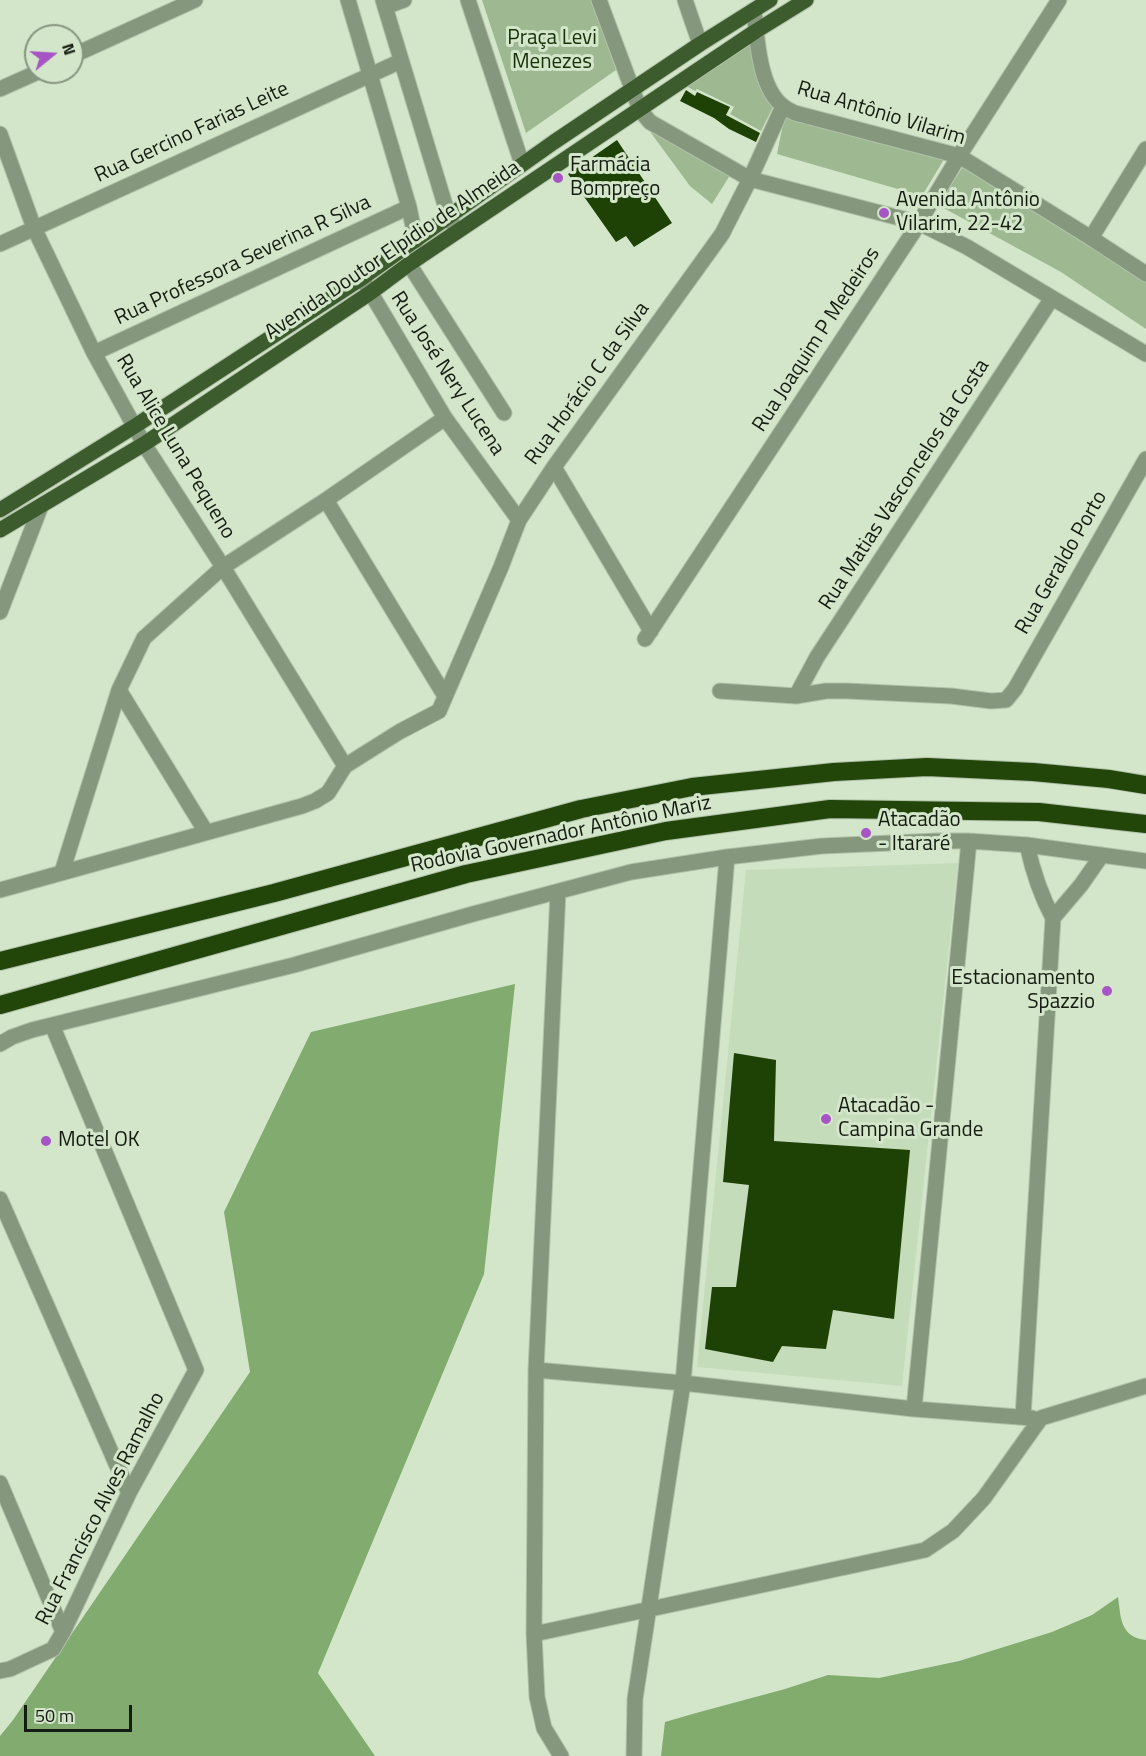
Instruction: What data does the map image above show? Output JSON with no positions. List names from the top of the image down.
{
  "streets": {
    "highway": ["Rodovia Governador Antônio Mariz"],
    "main road": ["Avenida Doutor Elpídio de Almeida"],
    "street": [
      "Rua Antônio Vilarim",
      "Rua Gercino Farias Leite",
      "Rua Professora Severina R Silva",
      "Rua Joaquim P Medeiros",
      "Rua José Nery Lucena",
      "Rua Horácio C da Silva",
      "Rua Alice Luna Pequeno",
      "Rua Matias Vasconcelos da Costa",
      "Rua Geraldo Porto",
      "Rua Francisco Alves Ramalho"
    ]
  },
  "crossings": [
    ["Rua Antônio Vilarim", "Avenida Doutor Elpídio de Almeida"],
    ["Rua Antônio Vilarim", "Rua Joaquim P Medeiros"],
    ["Rua Antônio Vilarim", "Rua Horácio C da Silva"],
    ["Rua Gercino Farias Leite", "Rua Alice Luna Pequeno"],
    ["Avenida Doutor Elpídio de Almeida", "Rua José Nery Lucena"],
    ["Avenida Doutor Elpídio de Almeida", "Rua Alice Luna Pequeno"],
    ["Rua Professora Severina R Silva", "Rua Alice Luna Pequeno"],
    ["Rua Joaquim P Medeiros", "Rua Horácio C da Silva"],
    ["Rua José Nery Lucena", "Rua Horácio C da Silva"],
    ["Rua Horácio C da Silva", "Rua Alice Luna Pequeno"],
    ["Rua Matias Vasconcelos da Costa", "Rua Geraldo Porto"]
  ],
  "parks": ["Praça Levi Menezes"],
  "places": [
    "Farmácia Bompreço",
    "Avenida Antônio Vilarim, 22-42",
    "Atacadão - Itararé",
    "Estacionamento Spazzio",
    "Atacadão - Campina Grande",
    "Motel OK"
  ],
  "scale_bar": "50 m",
  "north": "right"
}
